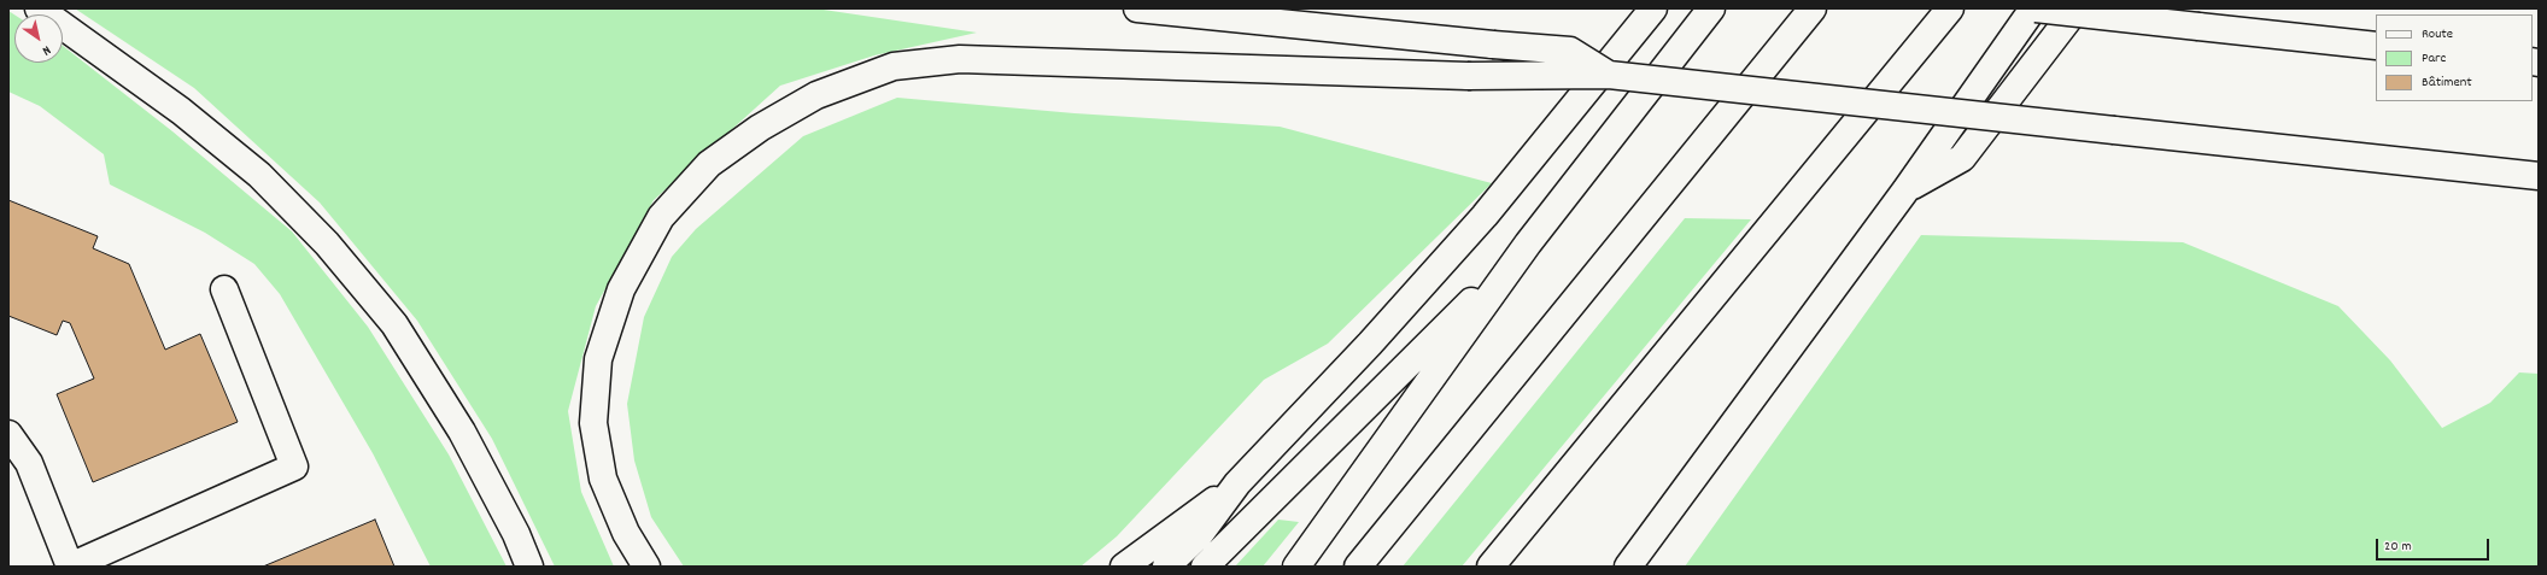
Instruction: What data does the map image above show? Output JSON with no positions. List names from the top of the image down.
{
  "legend": ["Route", "Parc", "Bâtiment"],
  "scale_bar": "20 m",
  "north": "bottom right"
}
